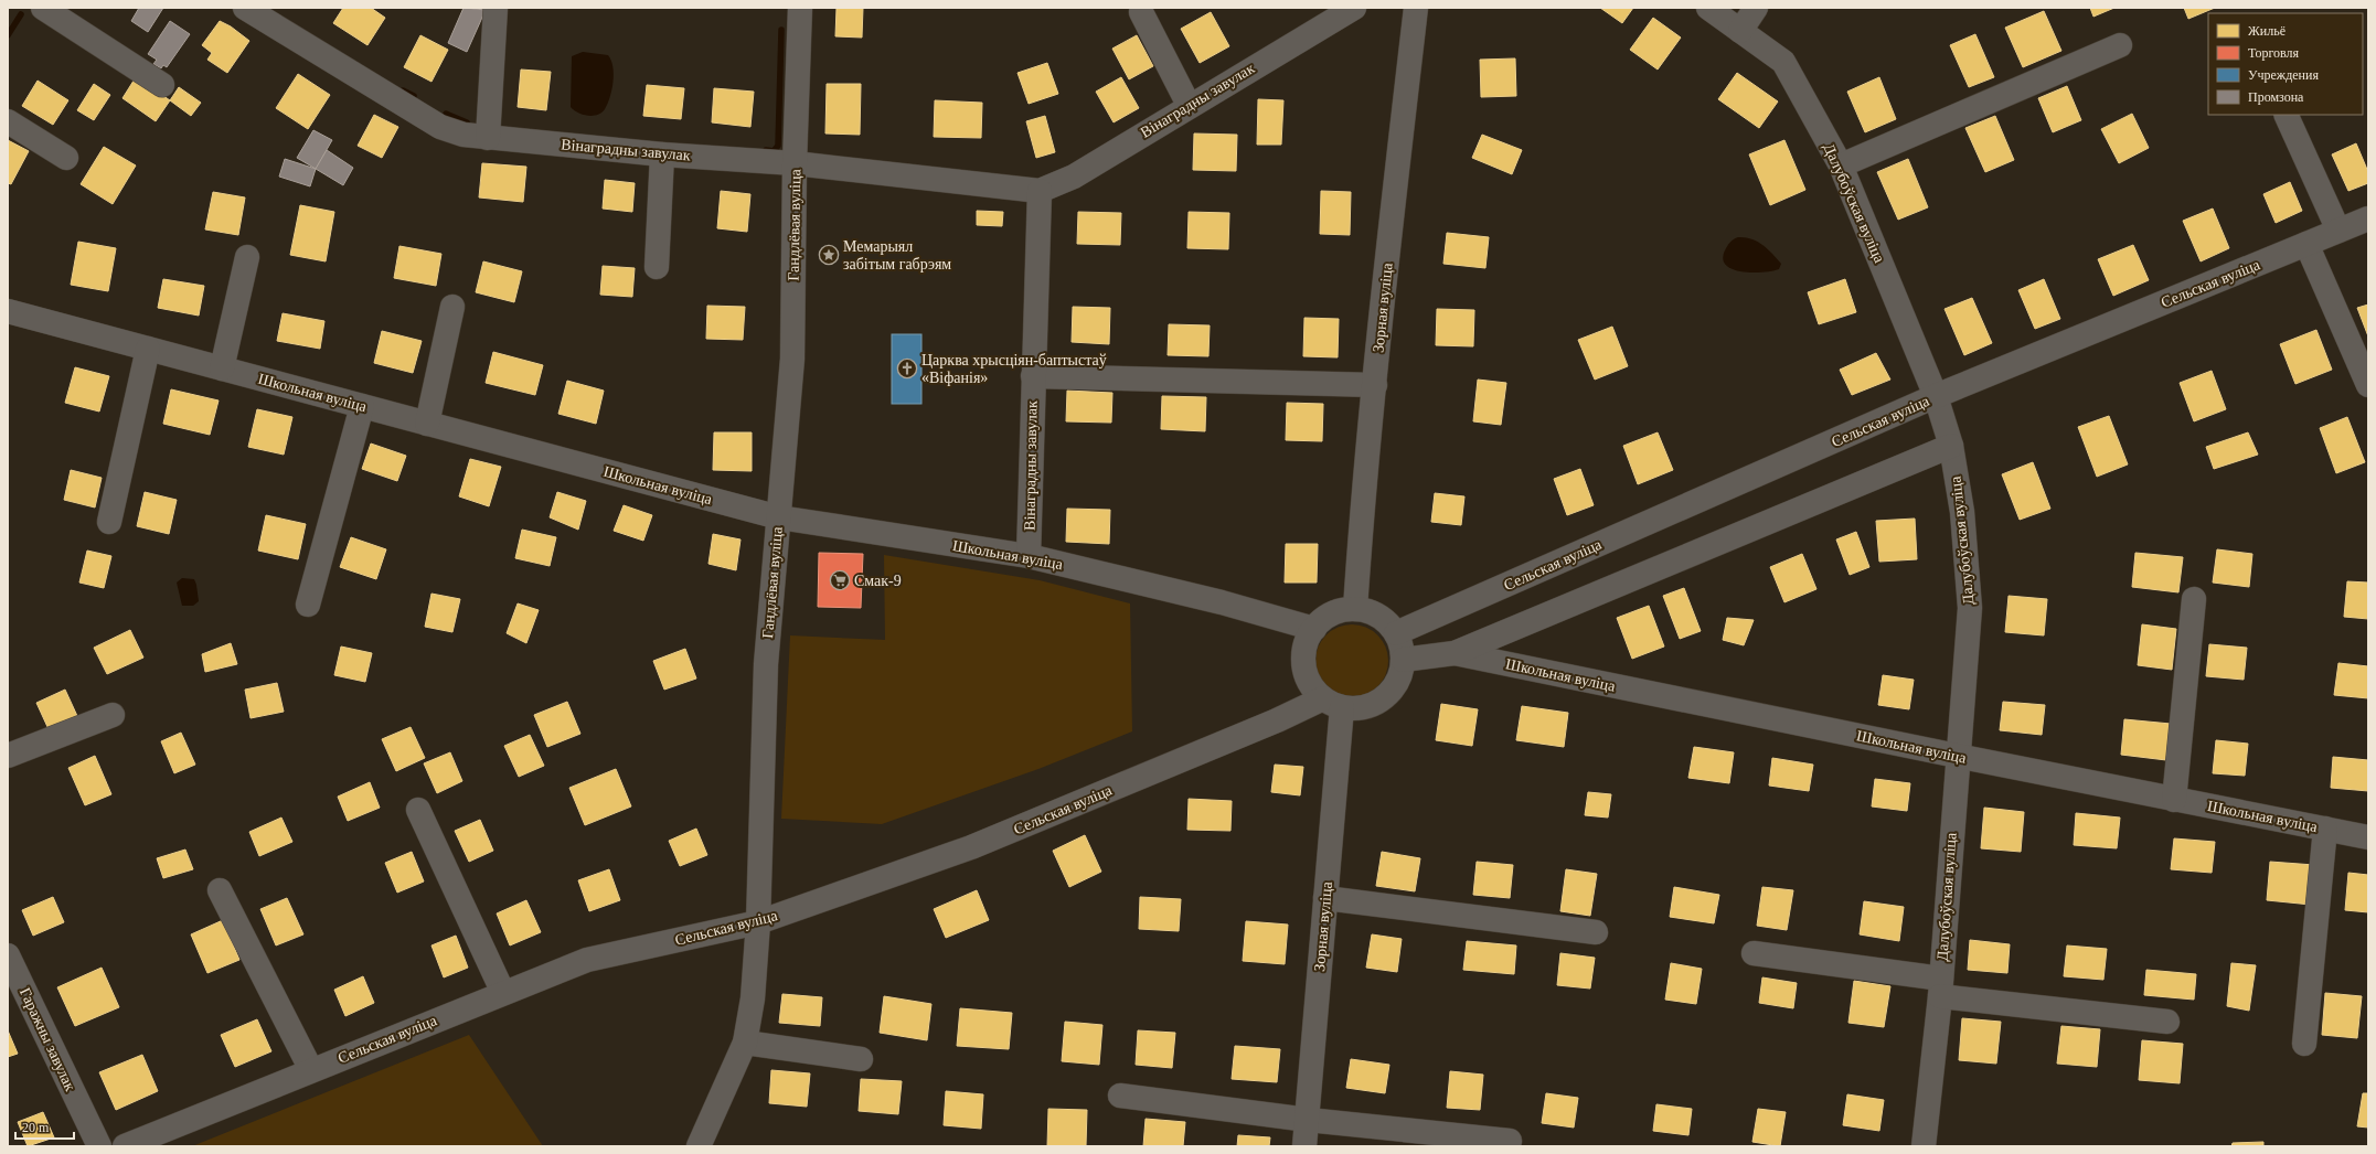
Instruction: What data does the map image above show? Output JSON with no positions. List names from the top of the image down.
{
  "streets": {
    "street": [
      "Вінаградны завулак",
      "Далубоўская вуліца",
      "Гандлёвая вуліца",
      "Сельская вуліца",
      "Зорная вуліца",
      "Школьная вуліца",
      "Гаражны завулак"
    ]
  },
  "crossings": [
    ["Вінаградны завулак", "Гандлёвая вуліца"],
    ["Вінаградны завулак", "Школьная вуліца"],
    ["Далубоўская вуліца", "Сельская вуліца"],
    ["Далубоўская вуліца", "Школьная вуліца"],
    ["Гандлёвая вуліца", "Сельская вуліца"],
    ["Гандлёвая вуліца", "Школьная вуліца"],
    ["Сельская вуліца", "Зорная вуліца"],
    ["Сельская вуліца", "Школьная вуліца"],
    ["Зорная вуліца", "Школьная вуліца"]
  ],
  "places": {
    "place": ["Мемарыял забітым габрэям"],
    "church": ["Царква хрысціян-баптыстаў «Віфанія»"],
    "supermarket": ["Смак-9"]
  },
  "legend": [
    "Жильё",
    "Торговля",
    "Учреждения",
    "Промзона"
  ],
  "scale_bar": "20 m"
}
